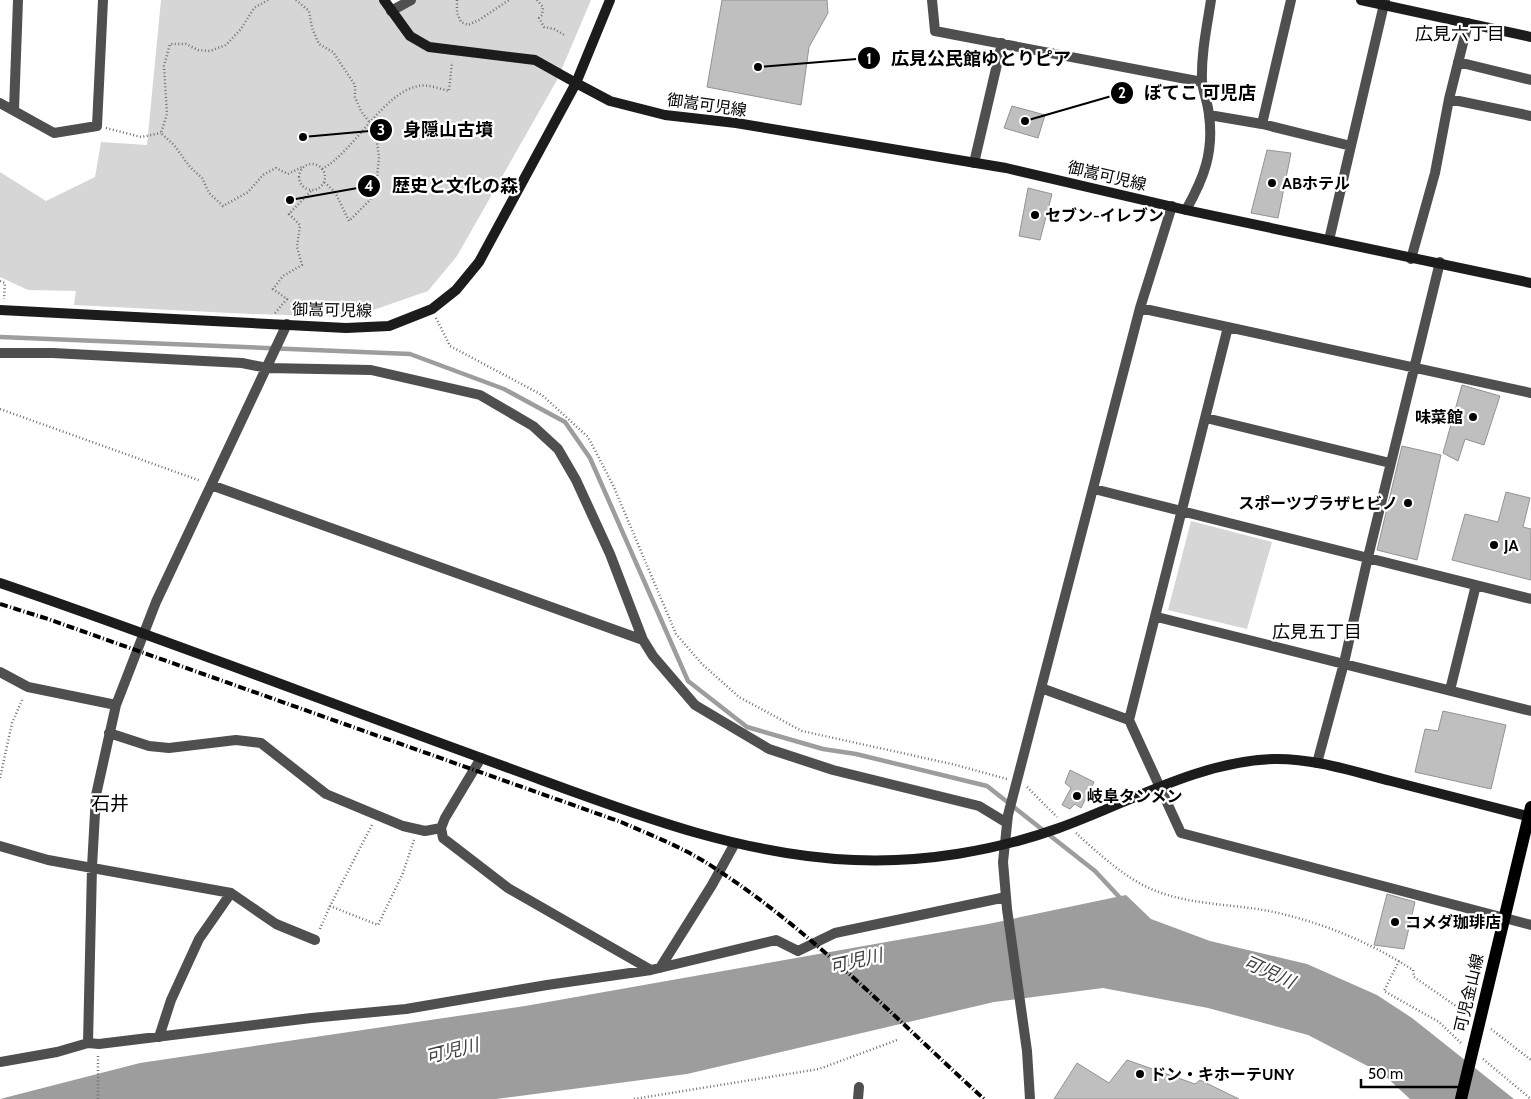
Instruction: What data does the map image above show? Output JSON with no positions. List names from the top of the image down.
{
  "streets": {
    "main road": ["可児金山線"],
    "street": ["御嵩可児線"]
  },
  "districts": ["広見六丁目", "広見五丁目", "石井"],
  "water": ["可児川"],
  "places": [
    "広見公民館ゆとりピア",
    "ぼてこ 可児店",
    "身隠山古墳",
    "ABホテル",
    "歴史と文化の森",
    "セブン-イレブン",
    "味菜館",
    "スポーツプラザヒビノ",
    "JA",
    "岐阜タンメン",
    "コメダ珈琲店",
    "ドン・キホーテUNY"
  ],
  "scale_bar": "50 m"
}
